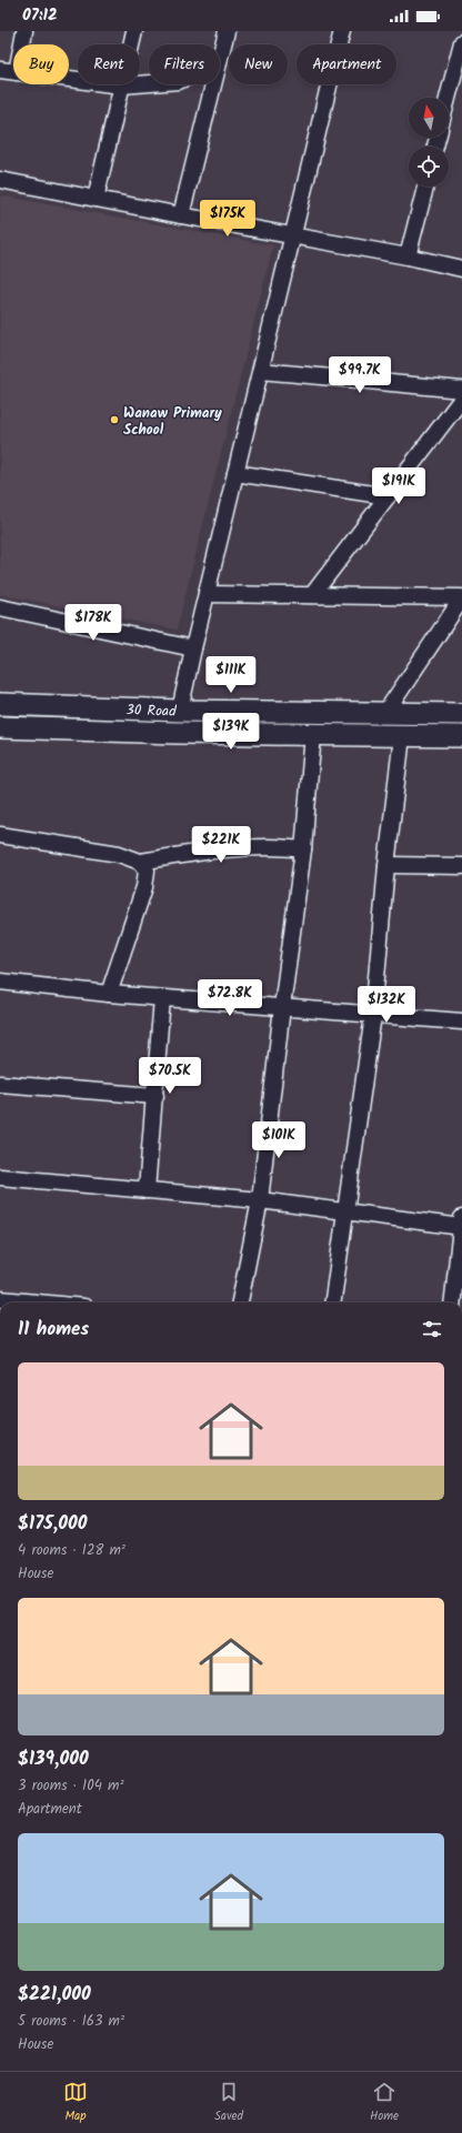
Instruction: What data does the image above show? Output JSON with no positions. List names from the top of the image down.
{
  "streets": {
    "main road": ["30 Road"]
  },
  "places": ["Wanaw Primary School"],
  "north": "top",
  "page": {
    "status": "07:12",
    "chip": [
      "Buy",
      "Rent",
      "Filters",
      "New",
      "Apartment"
    ],
    "price": [
      "$175K",
      "$99.7K",
      "$191K",
      "$178K",
      "$111K",
      "$139K",
      "$221K",
      "$72.8K",
      "$132K",
      "$70.5K",
      "$101K"
    ],
    "heading": "11 homes",
    "list": [
      {
        "name": "$175,000",
        "note": "4 rooms · 128 m² · House"
      },
      {
        "name": "$139,000",
        "note": "3 rooms · 104 m² · Apartment"
      },
      {
        "name": "$221,000",
        "note": "5 rooms · 163 m² · House"
      }
    ],
    "tabs": ["Map", "Saved", "Home"]
  }
}
